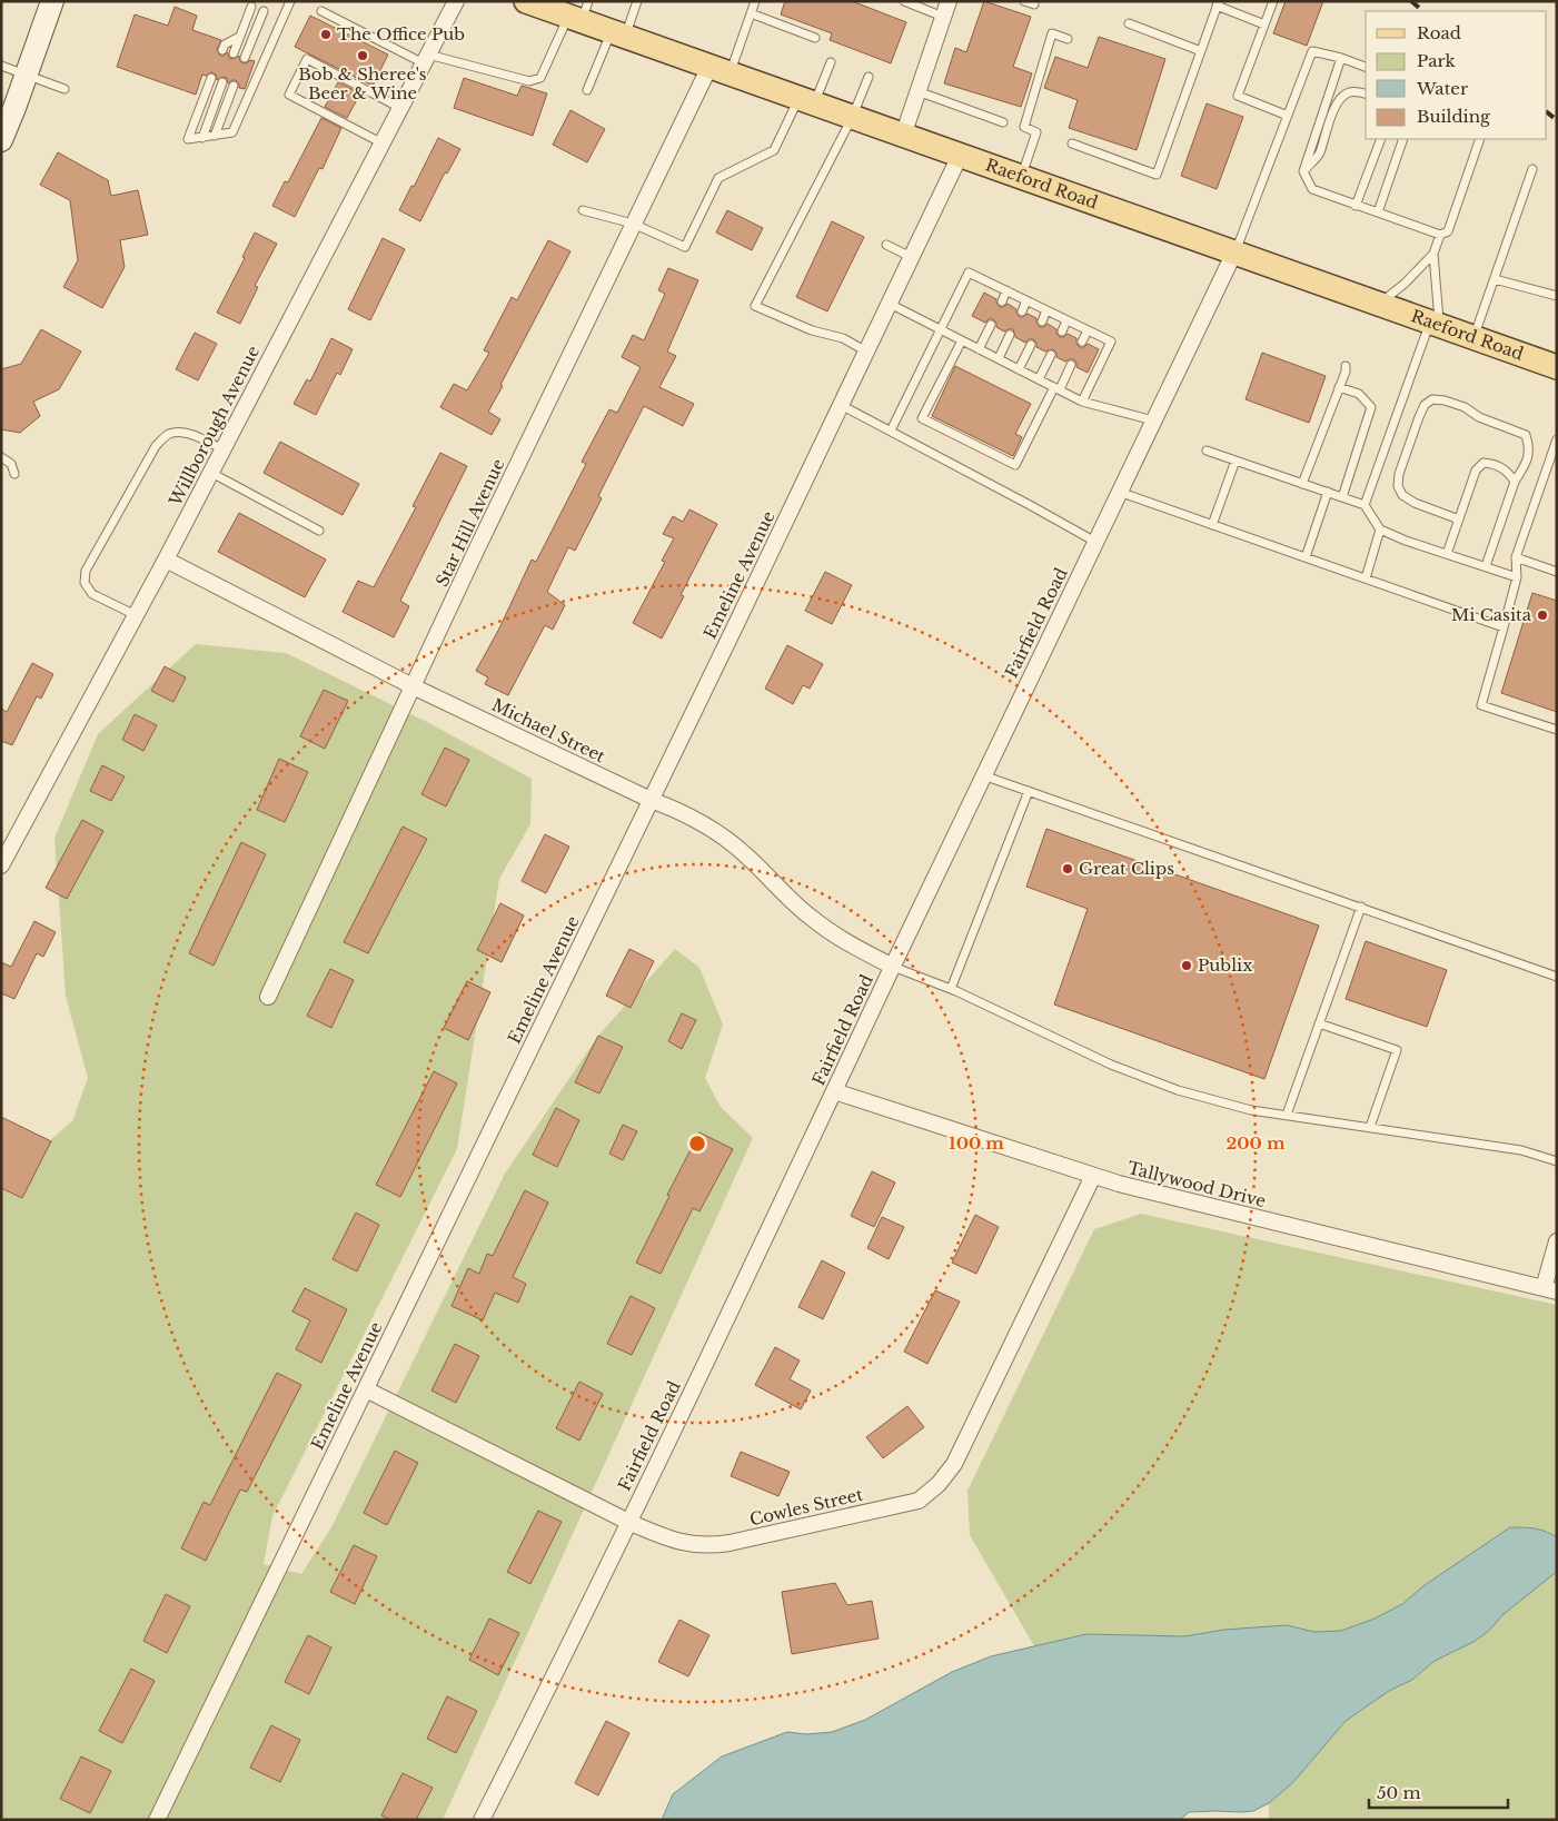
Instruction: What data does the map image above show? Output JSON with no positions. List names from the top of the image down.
{
  "streets": {
    "main road": ["Raeford Road"],
    "street": [
      "Willborough Avenue",
      "Star Hill Avenue",
      "Emeline Avenue",
      "Fairfield Road",
      "Michael Street",
      "Tallywood Drive",
      "Cowles Street"
    ]
  },
  "crossings": [
    ["Raeford Road", "Star Hill Avenue"],
    ["Raeford Road", "Emeline Avenue"],
    ["Raeford Road", "Fairfield Road"],
    ["Willborough Avenue", "Michael Street"],
    ["Star Hill Avenue", "Michael Street"],
    ["Emeline Avenue", "Michael Street"],
    ["Emeline Avenue", "Cowles Street"],
    ["Fairfield Road", "Michael Street"],
    ["Fairfield Road", "Tallywood Drive"],
    ["Fairfield Road", "Cowles Street"],
    ["Tallywood Drive", "Cowles Street"]
  ],
  "places": [
    "The Office Pub",
    "Bob & Sheree's Beer & Wine",
    "Mi Casita",
    "Great Clips",
    "Publix"
  ],
  "legend": [
    "Road",
    "Park",
    "Water",
    "Building"
  ],
  "scale_bar": "50 m",
  "rings": ["100 m", "200 m"]
}
